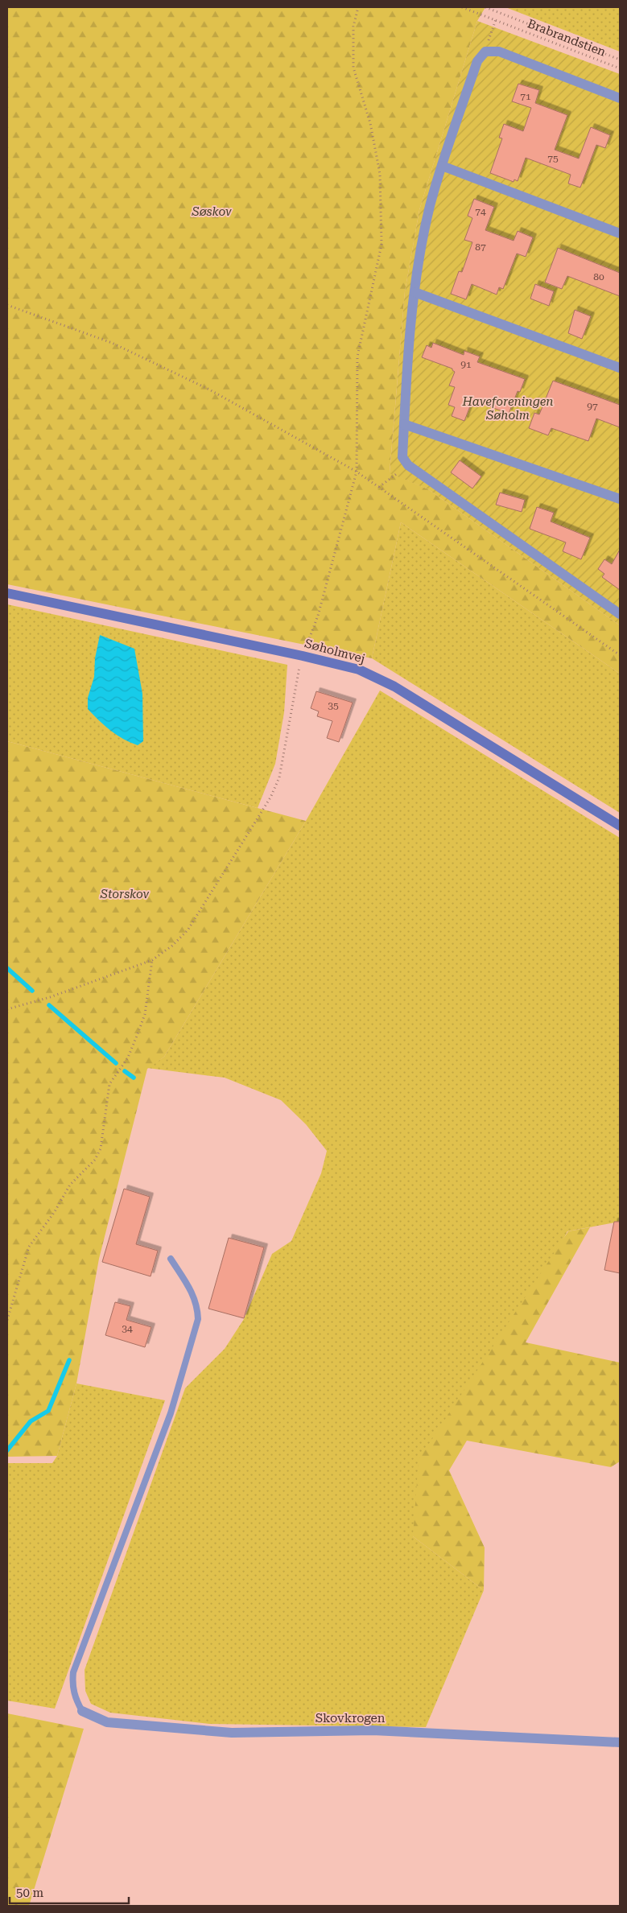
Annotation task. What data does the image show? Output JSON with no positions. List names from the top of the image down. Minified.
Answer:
{"streets":{"street":["Søholmvej","Skovkrogen"],"path":["Brabrandstien"]},"parks":["Søskov","Haveforeningen Søholm","Storskov"],"house_numbers":["71","75","74","87","80","91","97","35","34"],"scale_bar":"50 m"}
